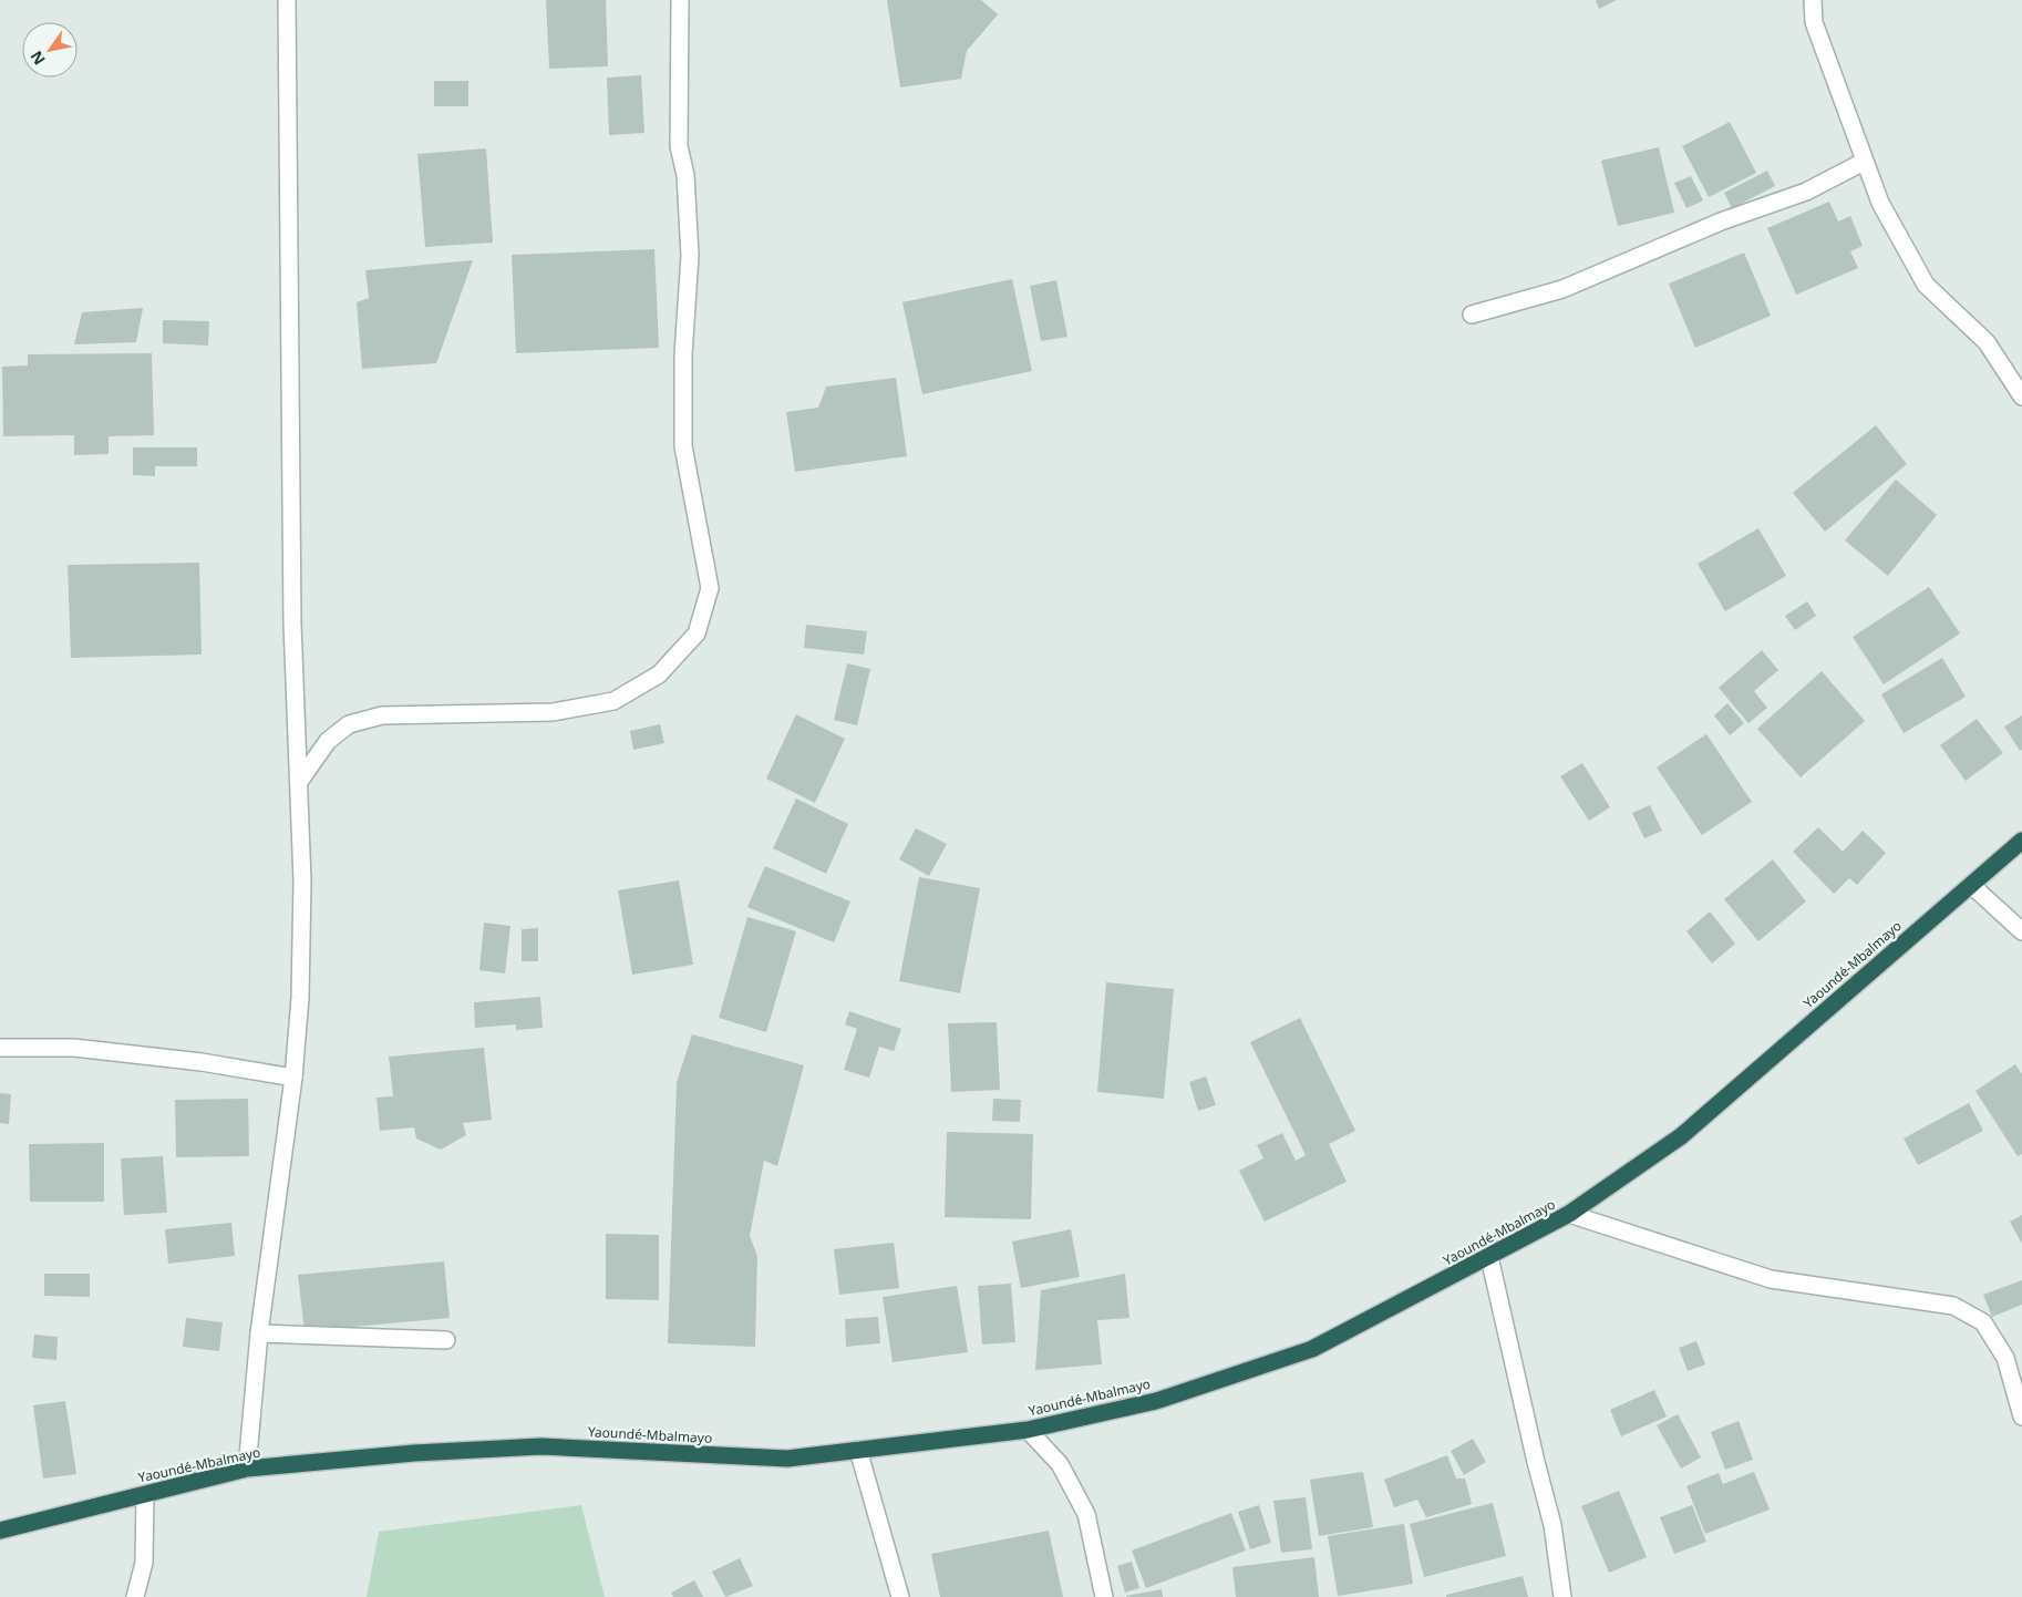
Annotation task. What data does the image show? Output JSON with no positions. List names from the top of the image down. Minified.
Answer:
{"streets":{"highway":["Yaoundé-Mbalmayo"]},"north":"bottom left"}
